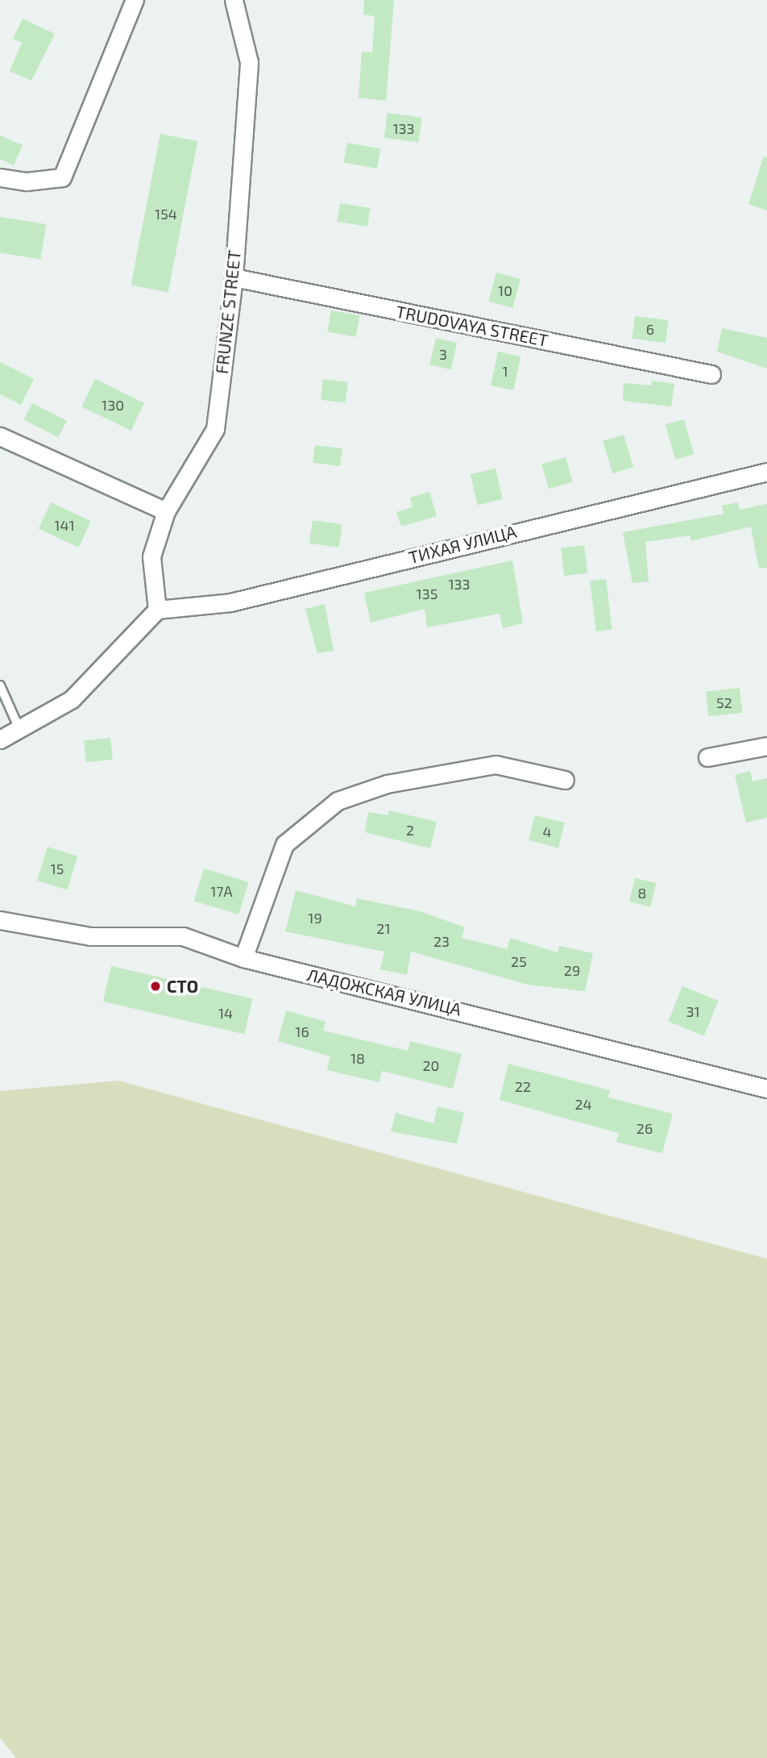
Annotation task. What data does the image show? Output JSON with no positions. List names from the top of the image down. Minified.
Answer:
{"streets":{"street":["FRUNZE STREET","TRUDOVAYA STREET","ТИХАЯ УЛИЦА","ЛАДОЖСКАЯ УЛИЦА"]},"crossings":[["FRUNZE STREET","TRUDOVAYA STREET"],["FRUNZE STREET","ТИХАЯ УЛИЦА"]],"places":["СТО"],"house_numbers":["133","154","10","6","3","1","130","141","133","135","52","2","4","15","17А","8","19","21","23","25","29","31","14","16","18","20","22","24","26"]}
